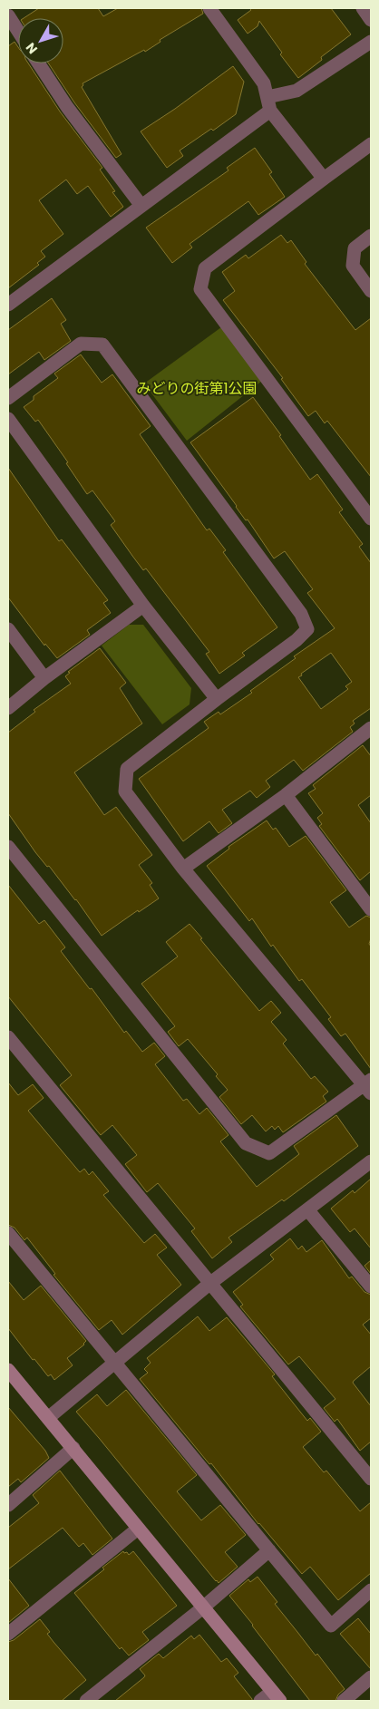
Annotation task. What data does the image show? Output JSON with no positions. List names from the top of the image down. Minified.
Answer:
{"parks":["みどりの街第1公園"],"north":"bottom left"}
